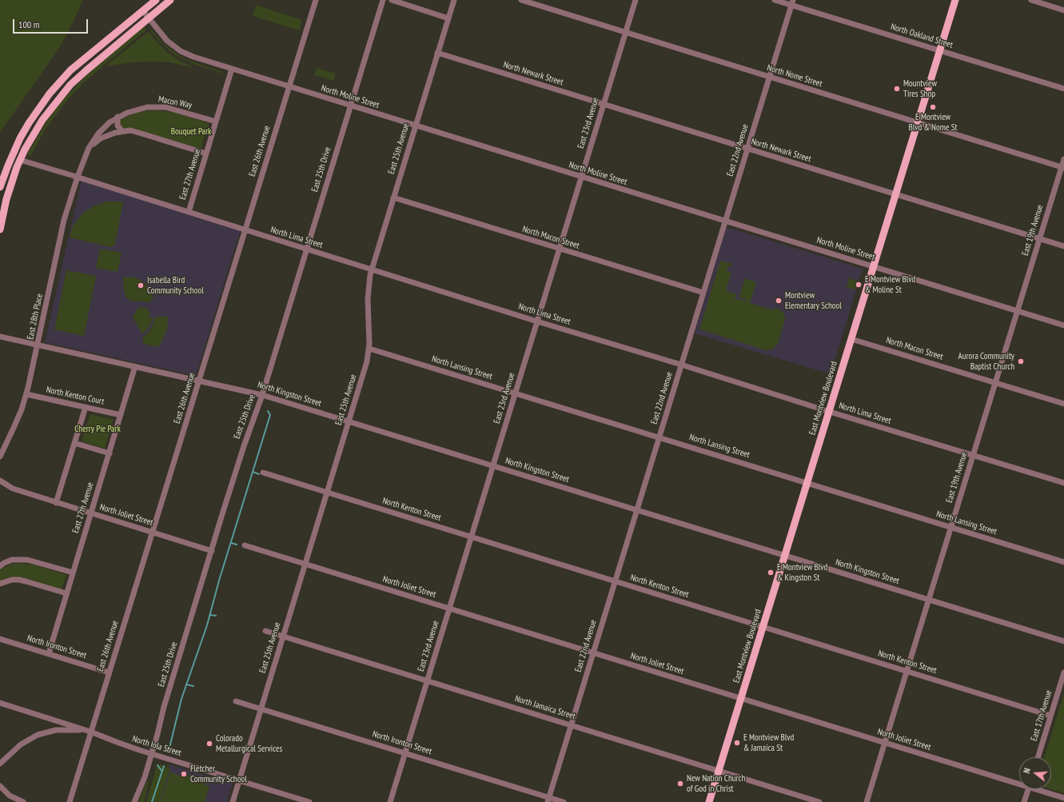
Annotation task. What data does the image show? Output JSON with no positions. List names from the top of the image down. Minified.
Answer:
{"streets":{"main road":["East Montview Boulevard"],"street":["North Oakland Street","North Newark Street","North Nome Street","North Moline Street","Macon Way","East 23rd Avenue","East 25th Avenue","East 22nd Avenue","East 26th Avenue","East 25th Drive","East 27th Avenue","East 19th Avenue","North Lima Street","North Macon Street","East 28th Place","North Lansing Street","North Kingston Street","North Kenton Court","North Kenton Street","North Joliet Street","North Ironton Street","North Jamaica Street","East 17th Avenue","North Iola Street"]},"crossings":[["North Oakland Street","East 22nd Avenue"],["North Oakland Street","East Montview Boulevard"],["North Newark Street","East 23rd Avenue"],["North Newark Street","East 25th Avenue"],["North Newark Street","East 22nd Avenue"],["North Newark Street","East 19th Avenue"],["North Newark Street","East Montview Boulevard"],["North Nome Street","East 23rd Avenue"],["North Nome Street","East 22nd Avenue"],["North Nome Street","East 19th Avenue"],["North Nome Street","East Montview Boulevard"],["North Moline Street","East 23rd Avenue"],["North Moline Street","East 25th Avenue"],["North Moline Street","East 22nd Avenue"],["North Moline Street","East 26th Avenue"],["North Moline Street","East 25th Drive"],["North Moline Street","East 27th Avenue"],["North Moline Street","East 19th Avenue"],["North Moline Street","East Montview Boulevard"],["Macon Way","East 27th Avenue"],["Macon Way","North Lima Street"],["Macon Way","East 28th Place"],["East 23rd Avenue","North Lima Street"],["East 23rd Avenue","North Macon Street"],["East 23rd Avenue","North Lansing Street"],["East 23rd Avenue","North Kingston Street"],["East 23rd Avenue","North Kenton Street"],["East 23rd Avenue","North Joliet Street"],["East 23rd Avenue","North Ironton Street"],["East 23rd Avenue","North Jamaica Street"],["East 25th Avenue","North Lima Street"],["East 25th Avenue","North Macon Street"],["East 25th Avenue","North Lansing Street"],["East 25th Avenue","North Kingston Street"],["East 25th Avenue","North Kenton Street"],["East 25th Avenue","North Joliet Street"],["East 25th Avenue","North Ironton Street"],["East 25th Avenue","North Jamaica Street"],["East 25th Avenue","North Iola Street"],["East 22nd Avenue","North Lima Street"],["East 22nd Avenue","North Macon Street"],["East 22nd Avenue","North Lansing Street"],["East 22nd Avenue","North Kingston Street"],["East 22nd Avenue","North Kenton Street"],["East 22nd Avenue","North Joliet Street"],["East 22nd Avenue","North Ironton Street"],["East 22nd Avenue","North Jamaica Street"],["East 26th Avenue","North Lima Street"],["East 26th Avenue","North Kingston Street"],["East 26th Avenue","North Joliet Street"],["East 26th Avenue","North Ironton Street"],["East 26th Avenue","North Iola Street"],["East 25th Drive","North Lima Street"],["East 25th Drive","North Kingston Street"],["East 25th Drive","North Joliet Street"],["East 25th Drive","North Iola Street"],["East 27th Avenue","North Lima Street"],["East 27th Avenue","North Kingston Street"],["East 27th Avenue","North Kenton Court"],["East 27th Avenue","North Joliet Street"],["East 27th Avenue","North Ironton Street"],["East 19th Avenue","North Lima Street"],["East 19th Avenue","North Macon Street"],["East 19th Avenue","North Lansing Street"],["East 19th Avenue","North Kingston Street"],["East 19th Avenue","North Kenton Street"],["East 19th Avenue","North Joliet Street"],["North Lima Street","East 28th Place"],["North Lima Street","East Montview Boulevard"],["North Macon Street","East Montview Boulevard"],["East 28th Place","North Kingston Street"],["East 28th Place","North Kenton Court"],["North Lansing Street","East Montview Boulevard"],["North Kingston Street","East Montview Boulevard"],["East Montview Boulevard","North Kenton Street"],["East Montview Boulevard","North Joliet Street"],["East Montview Boulevard","North Jamaica Street"],["North Kenton Street","East 17th Avenue"]],"parks":["Bouquet Park","Cherry Pie Park"],"places":["Mountview Tires Shop","E Montview Blvd & Nome St","E Montview Blvd & Moline St","Isabella Bird Community School","Montview Elementary School","Aurora Community Baptist Church","E Montview Blvd & Kingston St","E Montview Blvd & Jamaica St","Colorado Metallurgical Services","Fletcher Community School","New Nation Church of God in Christ"],"scale_bar":"100 m","north":"left"}
